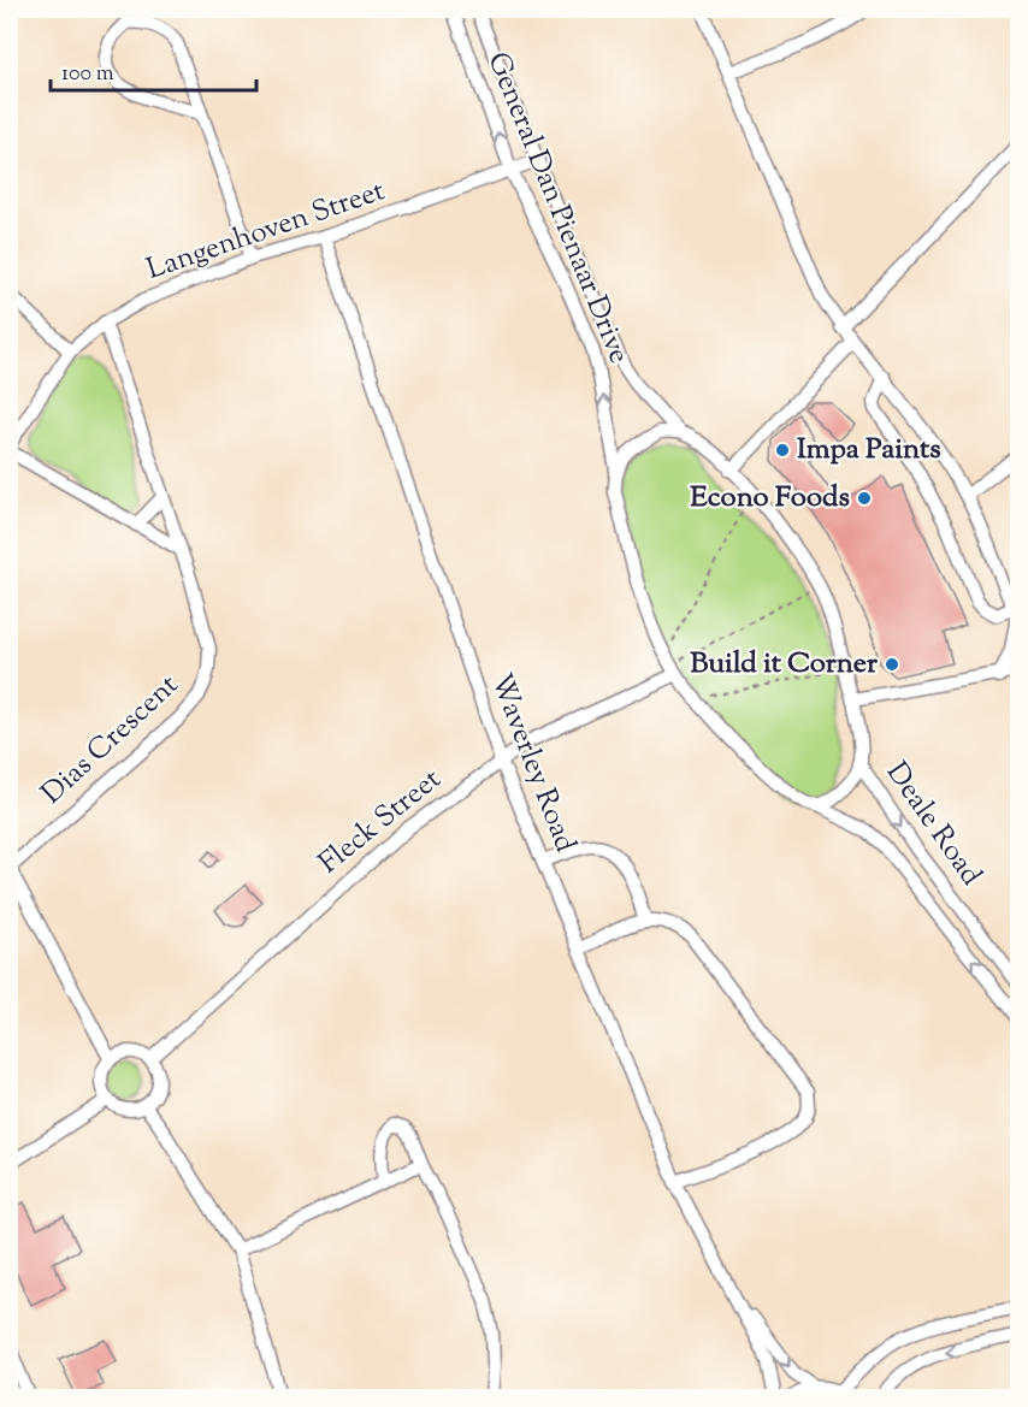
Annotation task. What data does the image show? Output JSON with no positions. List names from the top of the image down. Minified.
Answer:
{"streets":{"street":["General Dan Pienaar Drive","Langenhoven Street","Dias Crescent","Waverley Road","Fleck Street","Deale Road"]},"crossings":[["General Dan Pienaar Drive","Langenhoven Street"],["General Dan Pienaar Drive","Fleck Street"],["General Dan Pienaar Drive","Deale Road"],["Langenhoven Street","Dias Crescent"],["Langenhoven Street","Waverley Road"],["Waverley Road","Fleck Street"],["Fleck Street","Deale Road"]],"places":["Impa Paints","Econo Foods","Build it Corner"],"scale_bar":"100 m"}
